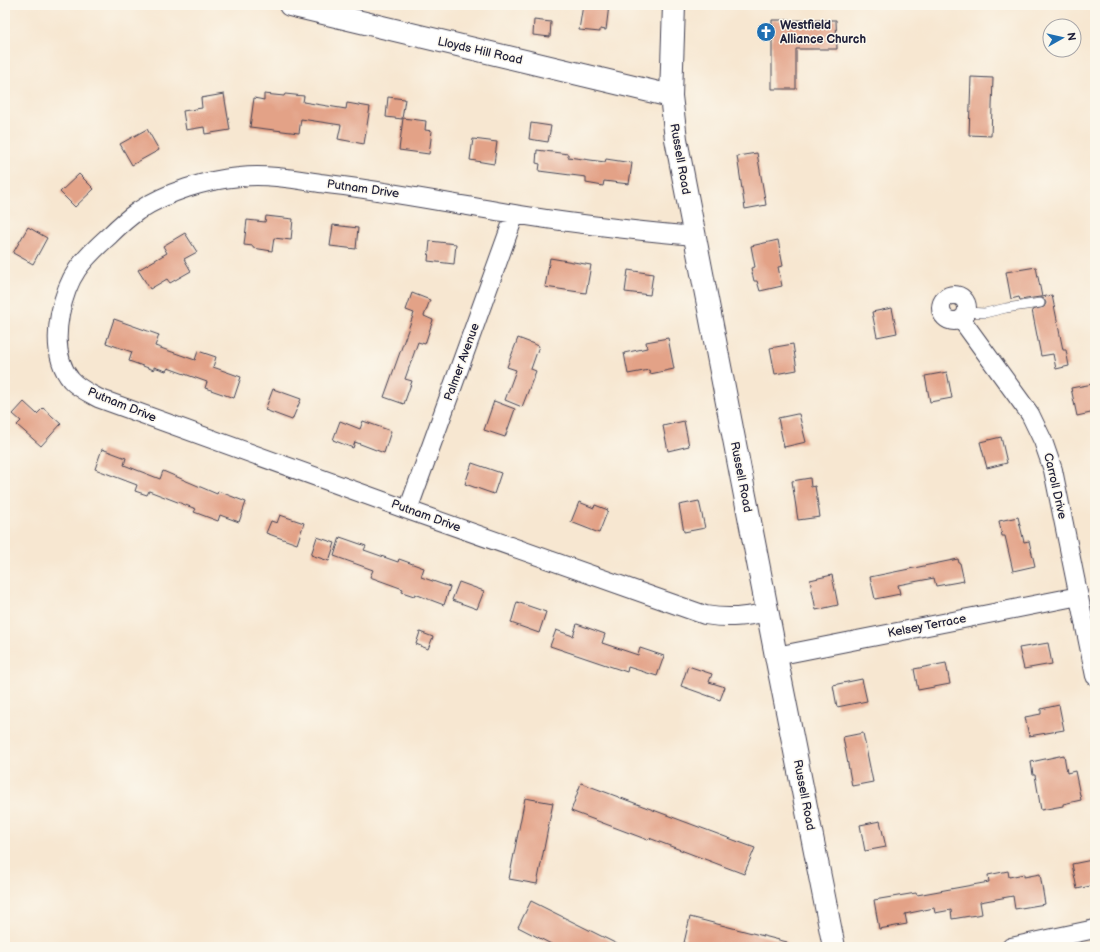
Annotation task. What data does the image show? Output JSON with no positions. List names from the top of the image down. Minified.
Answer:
{"streets":{"main road":["Lloyds Hill Road","Russell Road"],"street":["Putnam Drive","Palmer Avenue","Carroll Drive","Kelsey Terrace"]},"crossings":[["Lloyds Hill Road","Russell Road"],["Russell Road","Putnam Drive"],["Russell Road","Kelsey Terrace"],["Putnam Drive","Palmer Avenue"],["Carroll Drive","Kelsey Terrace"]],"places":{"church":["Westfield Alliance Church"]},"north":"right"}
